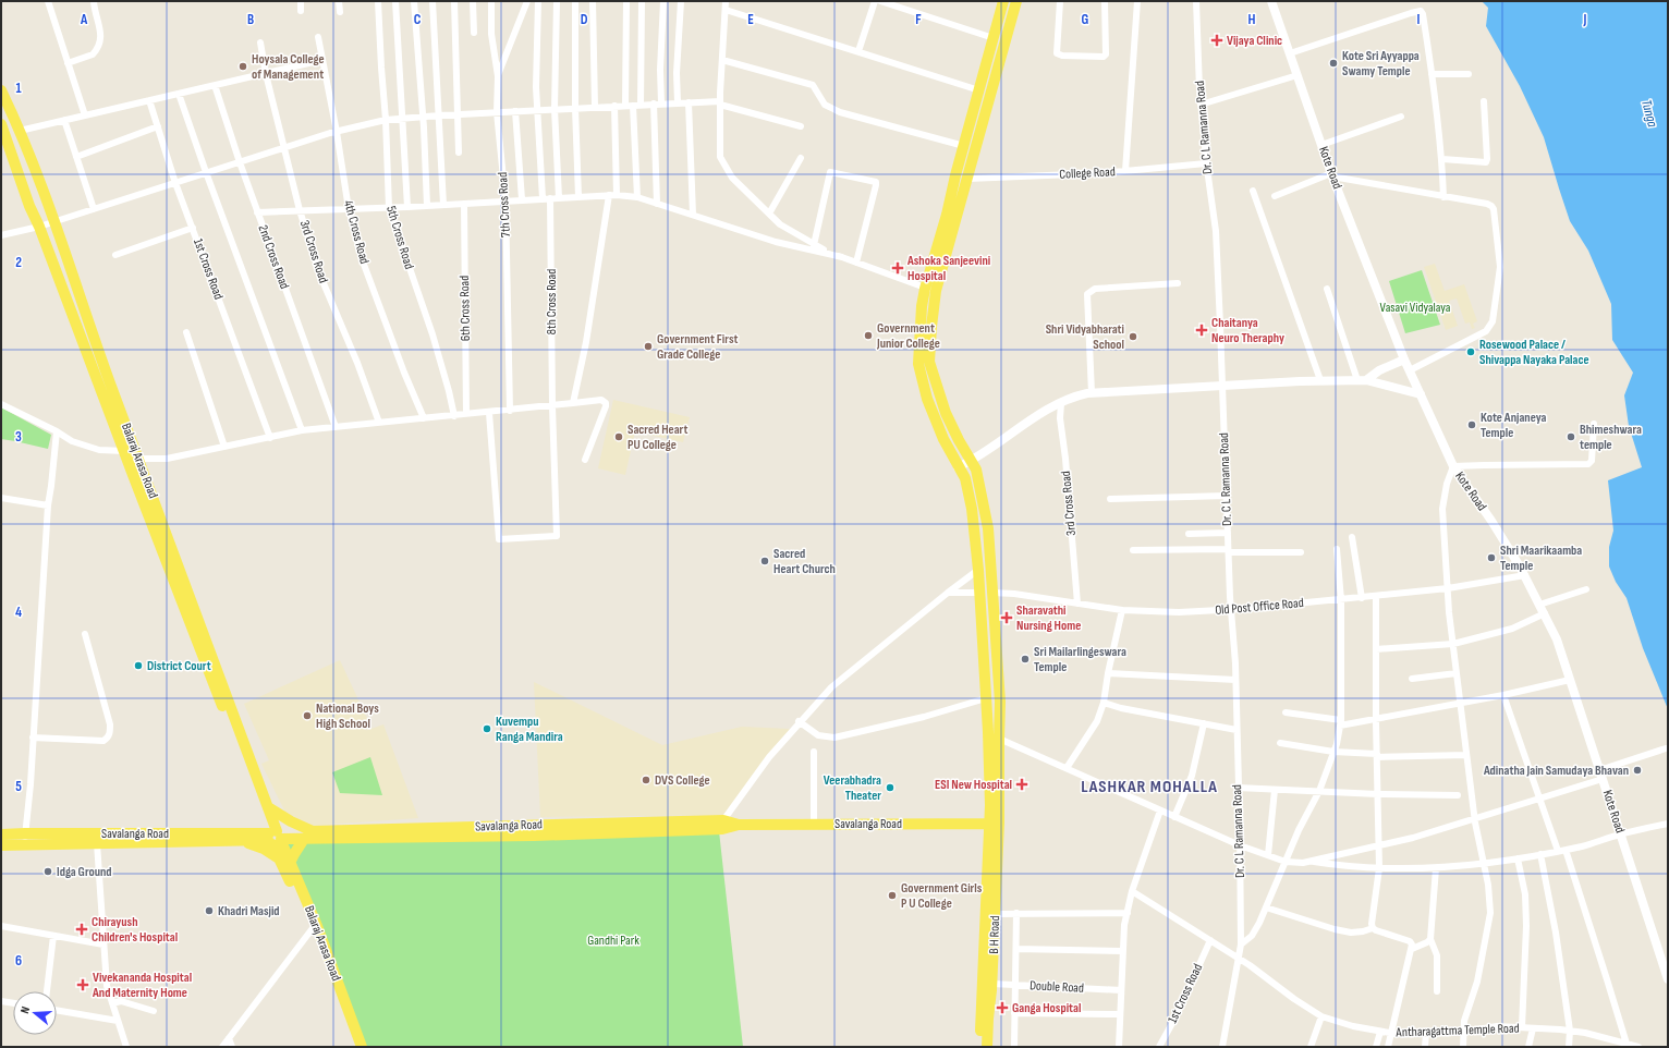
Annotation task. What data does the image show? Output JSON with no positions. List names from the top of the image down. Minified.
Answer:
{"streets":{"main road":["Balaraj Arasa Road","Savalanga Road","B H Road"],"street":["Dr. C L Ramanna Road","Kote Road","College Road","7th Cross Road","4th Cross Road","5th Cross Road","3rd Cross Road","2nd Cross Road","1st Cross Road","8th Cross Road","6th Cross Road","Old Post Office Road","Double Road","Antharagattma Temple Road"]},"crossings":[["Dr. C L Ramanna Road","College Road"],["Dr. C L Ramanna Road","Old Post Office Road"],["Dr. C L Ramanna Road","Antharagattma Temple Road"],["Kote Road","Old Post Office Road"],["3rd Cross Road","Old Post Office Road"],["1st Cross Road","Antharagattma Temple Road"],["Balaraj Arasa Road","Savalanga Road"],["Savalanga Road","B H Road"],["B H Road","Double Road"]],"districts":["LASHKAR MOHALLA"],"water":["Tunga"],"parks":["Vasavi Vidyalaya","Gandhi Park"],"places":{"health":["Vijaya Clinic","Ashoka Sanjeevini Hospital","Chaitanya Neuro Theraphy","Sharavathi Nursing Home","ESI New Hospital","Chirayush Children's Hospital","Vivekananda Hospital And Maternity Home","Ganga Hospital"],"other":["Kote Sri Ayyappa Swamy Temple","Hoysala College of Management","Government Junior College","Shri Vidyabharati School","Government First Grade College","Rosewood Palace / Shivappa Nayaka Palace","Kote Anjaneya Temple","Sacred Heart PU College","Bhimeshwara temple","Shri Maarikaamba Temple","Sacred Heart Church","Sri Mailarlingeswara Temple","District Court","National Boys High School","Kuvempu Ranga Mandira","Adinatha Jain Samudaya Bhavan","DVS College","Veerabhadra Theater","Idga Ground","Government Girls P U College","Khadri Masjid"]},"north":"left","grid":{"columns":["A","B","C","D","E","F","G","H","I","J"],"rows":["1","2","3","4","5","6"]}}
